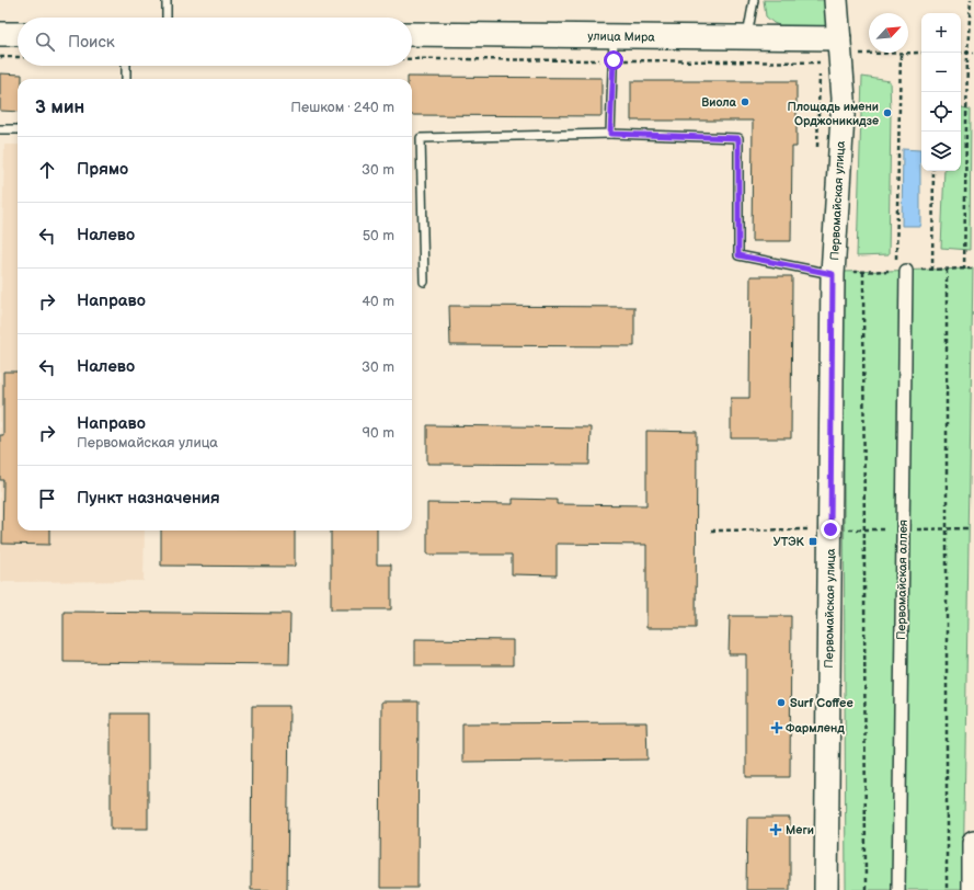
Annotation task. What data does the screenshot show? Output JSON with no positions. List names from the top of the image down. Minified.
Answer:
{"streets":{"main road":["улица Мира","Первомайская улица"],"street":["Первомайская аллея"]},"crossings":[["улица Мира","Первомайская улица"]],"places":{"other":["Виола","Площадь имени Орджоникидзе","Surf Coffee"],"transit":["УТЭК"],"health":["Фармленд","Меги"]},"north":"top right","page":{"map_buttons":["+","−"],"search":"Поиск","heading":["3 мин","Пешком · 240 m"],"list":[["Прямо","30 m"],["Налево","50 m"],["Направо","40 m"],["Налево","30 m"],["Направо","Первомайская улица","90 m"],"Пункт назначения"]}}
